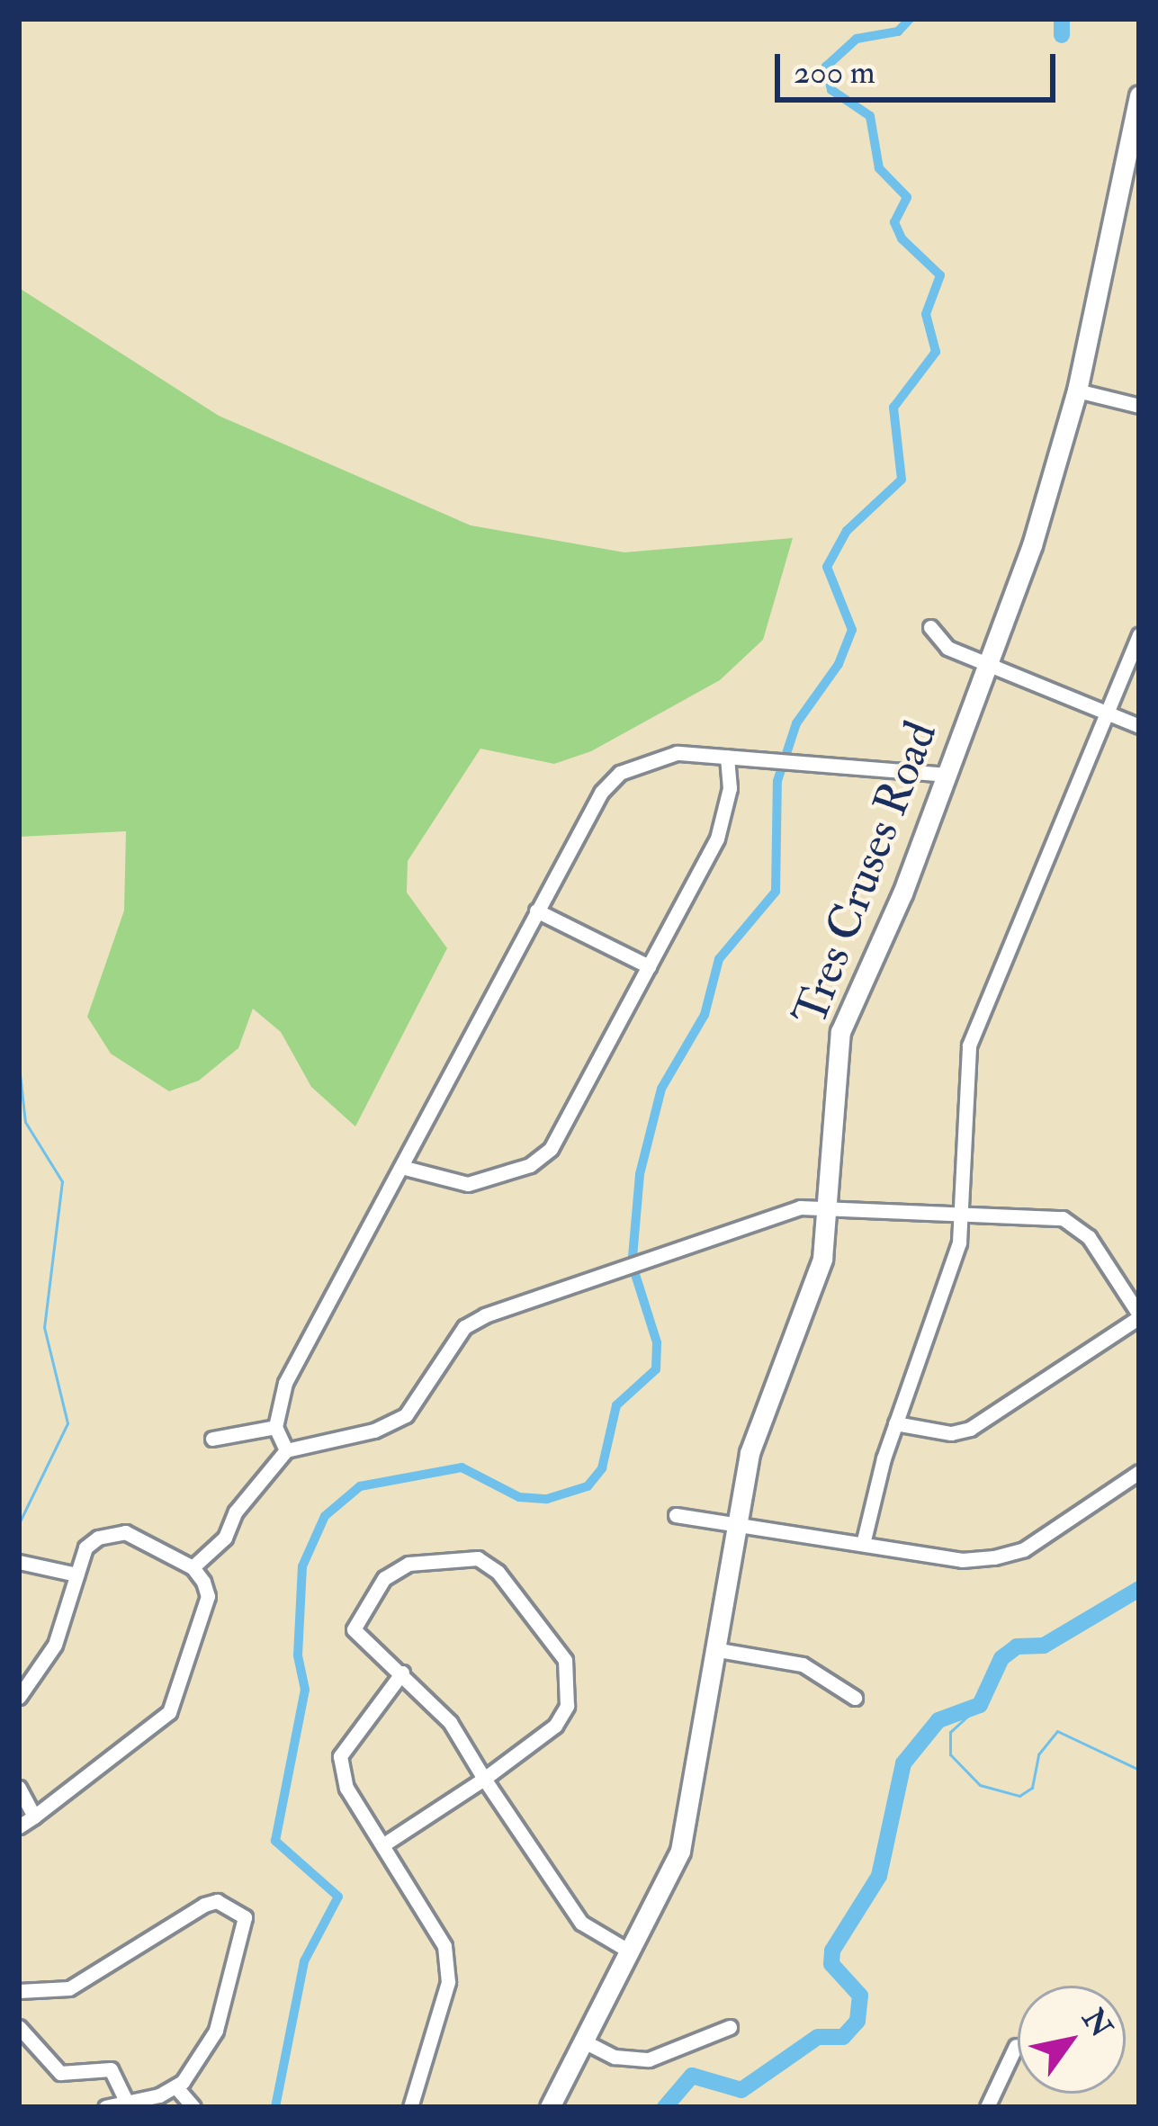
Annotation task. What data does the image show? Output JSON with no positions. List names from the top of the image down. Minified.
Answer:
{"streets":{"main road":["Tres Cruses Road"]},"scale_bar":"200 m","north":"top right"}
